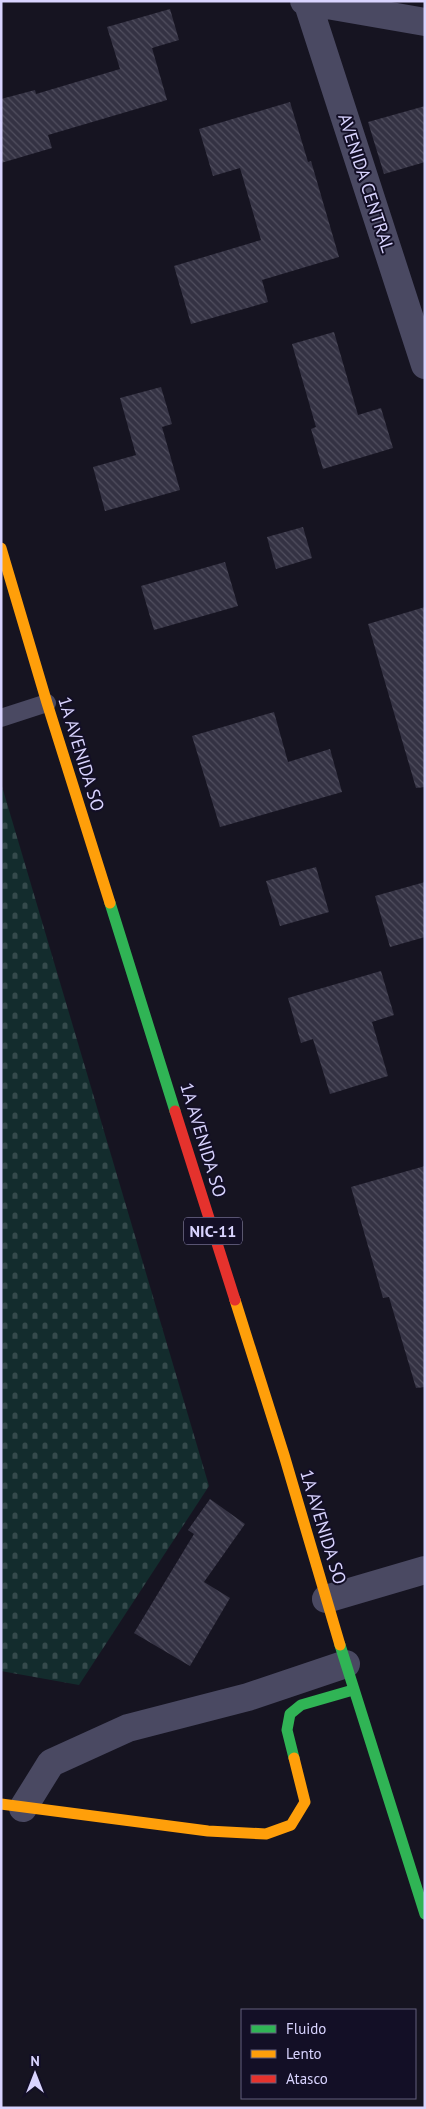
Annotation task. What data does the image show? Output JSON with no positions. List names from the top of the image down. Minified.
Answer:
{"streets":{"main road":["1A AVENIDA SO","NIC-11"],"street":["AVENIDA CENTRAL"]},"legend":["Fluido","Lento","Atasco"],"north":"top"}
